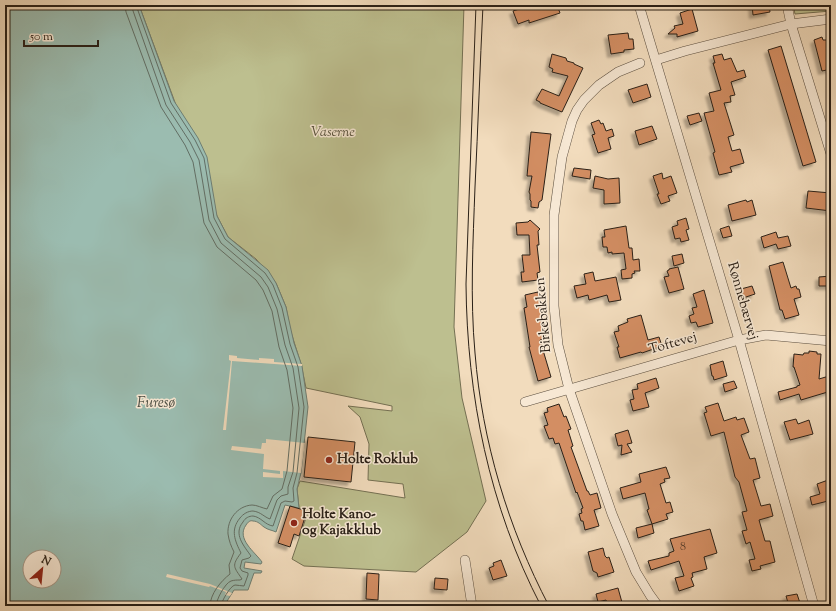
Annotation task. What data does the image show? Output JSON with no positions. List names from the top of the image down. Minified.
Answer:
{"streets":{"street":["Rønnebærvej","Birkebakken","Toftevej"]},"crossings":[["Rønnebærvej","Toftevej"],["Birkebakken","Toftevej"]],"water":["Furesø"],"parks":["Vaserne"],"places":["Holte Roklub","Holte Kano- og Kajakklub"],"house_numbers":["8"],"scale_bar":"50 m","north":"top right"}
